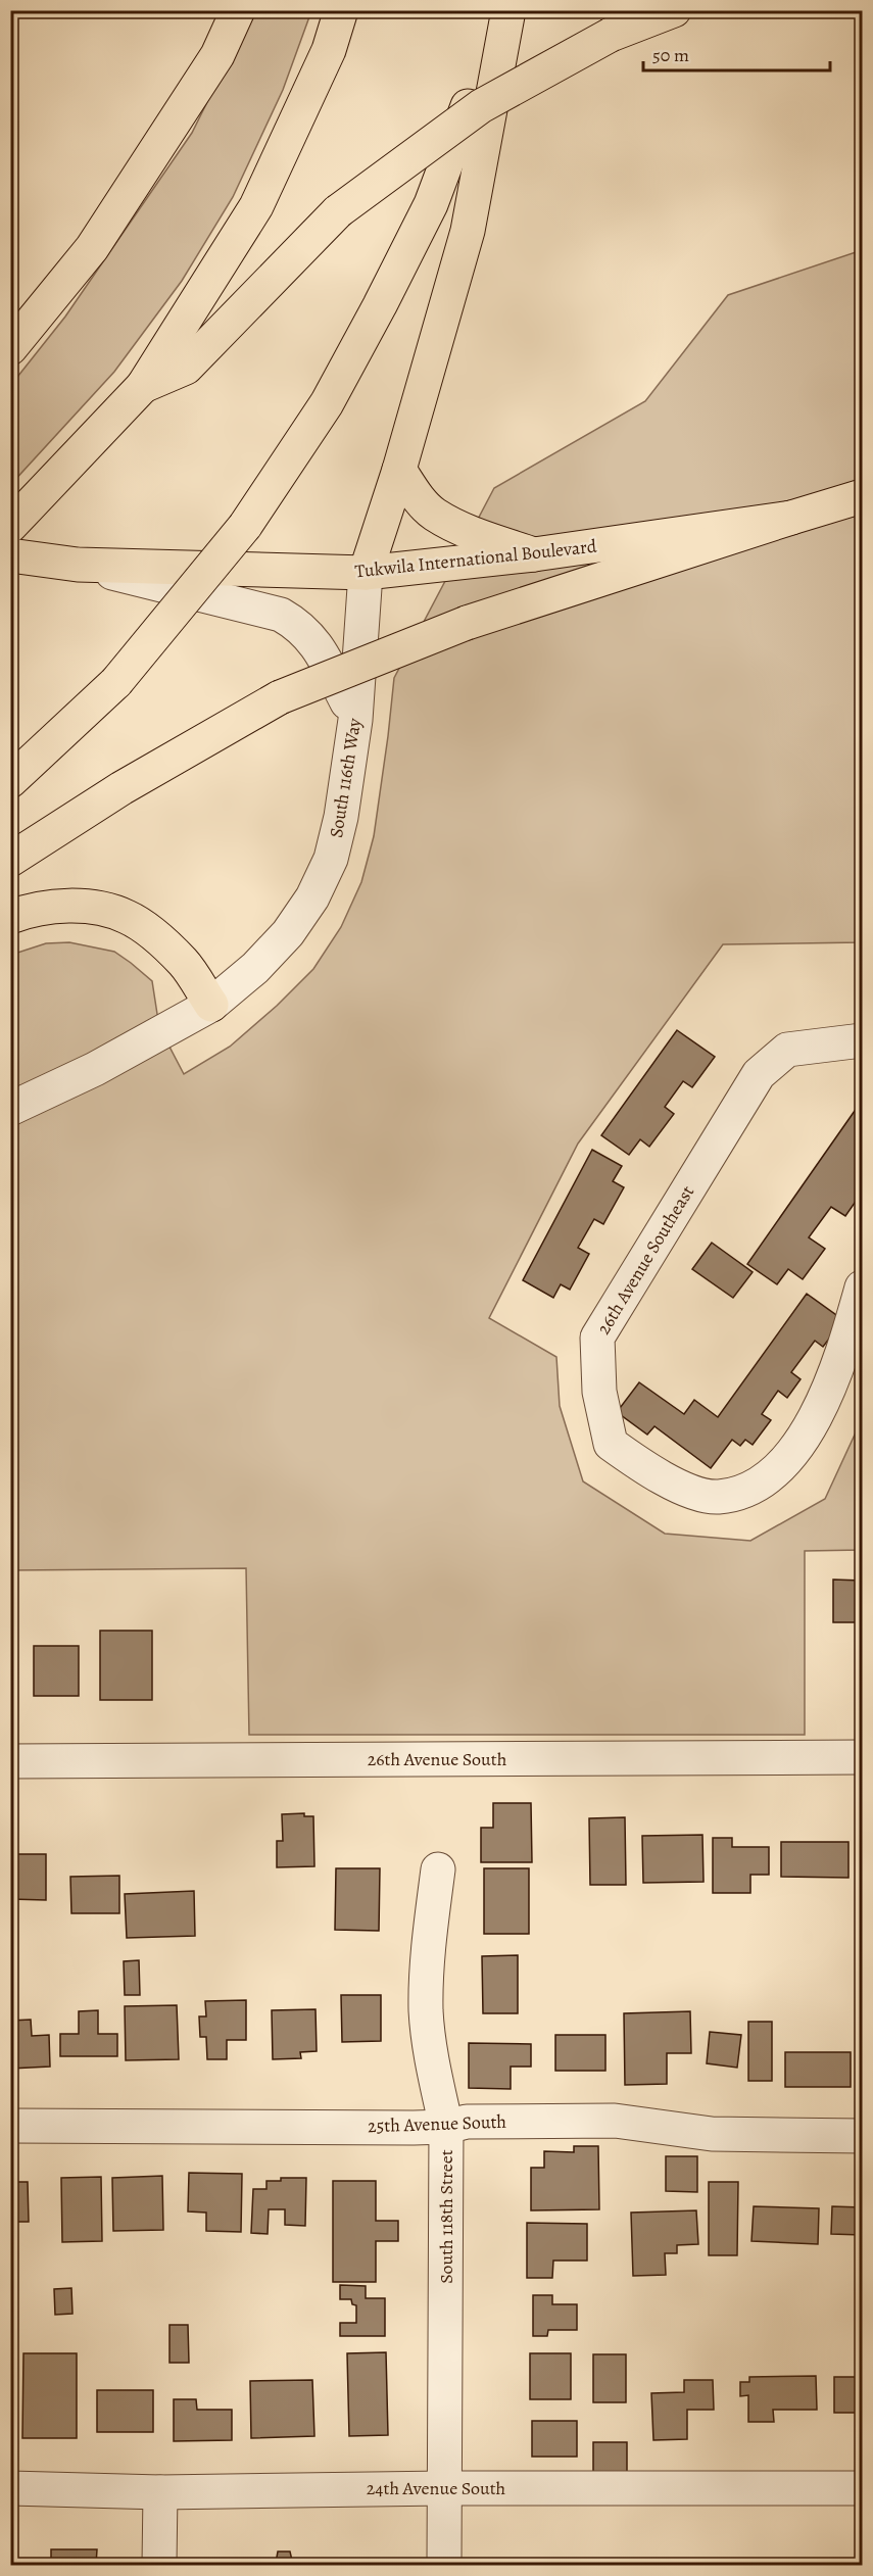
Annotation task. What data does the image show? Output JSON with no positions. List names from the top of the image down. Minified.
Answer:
{"streets":{"main road":["Tukwila International Boulevard"],"street":["South 116th Way","26th Avenue Southeast","26th Avenue South","25th Avenue South","South 118th Street","24th Avenue South"]},"crossings":[["Tukwila International Boulevard","South 116th Way"],["25th Avenue South","South 118th Street"],["South 118th Street","24th Avenue South"]],"scale_bar":"50 m"}
